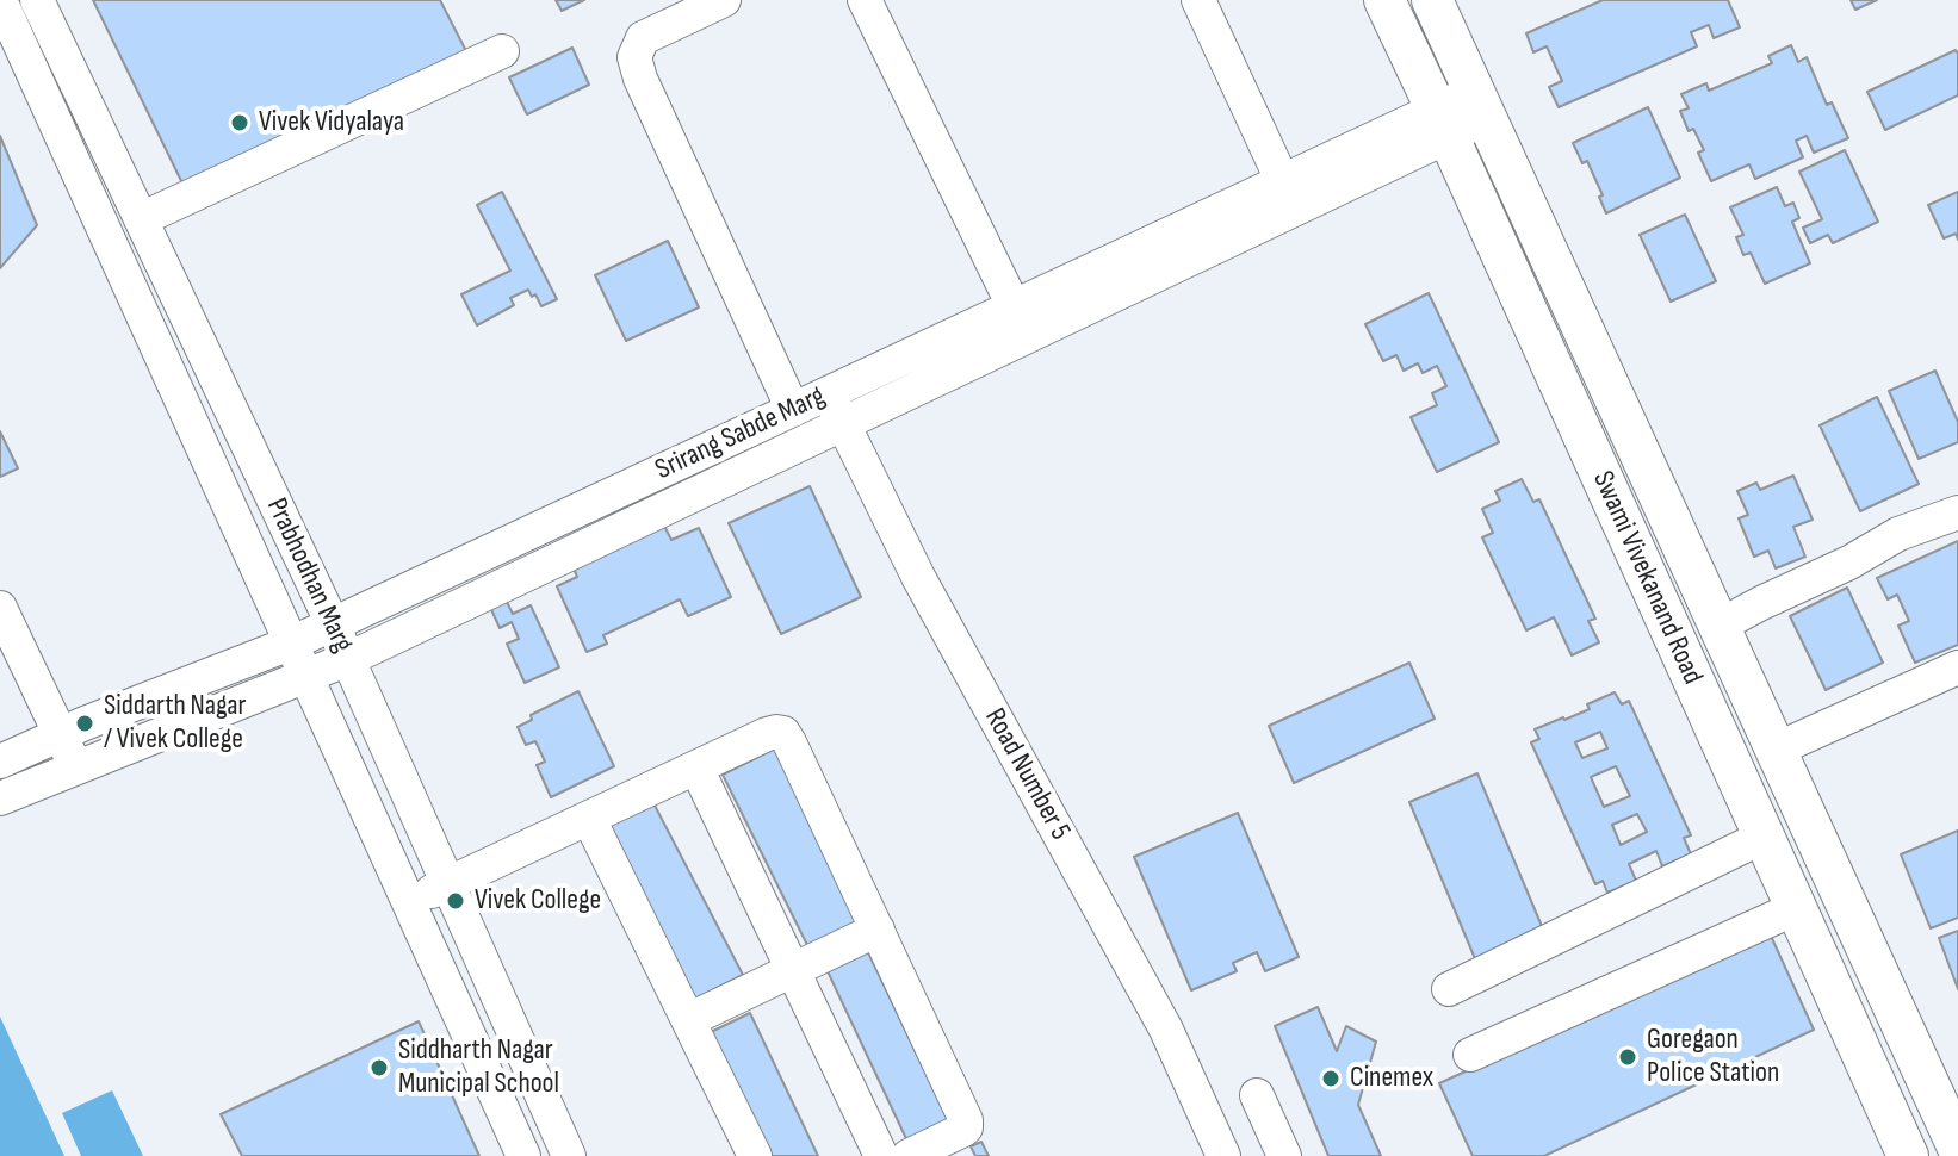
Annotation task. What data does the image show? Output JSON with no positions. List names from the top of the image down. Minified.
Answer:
{"streets":{"main road":["Swami Vivekanand Road"],"street":["Srirang Sabde Marg","Prabhodhan Marg","Road Number 5"]},"crossings":[["Srirang Sabde Marg","Prabhodhan Marg"],["Srirang Sabde Marg","Swami Vivekanand Road"],["Srirang Sabde Marg","Road Number 5"]],"places":["Vivek Vidyalaya","Siddarth Nagar / Vivek College","Vivek College","Goregaon Police Station","Siddharth Nagar Municipal School","Cinemex"]}
